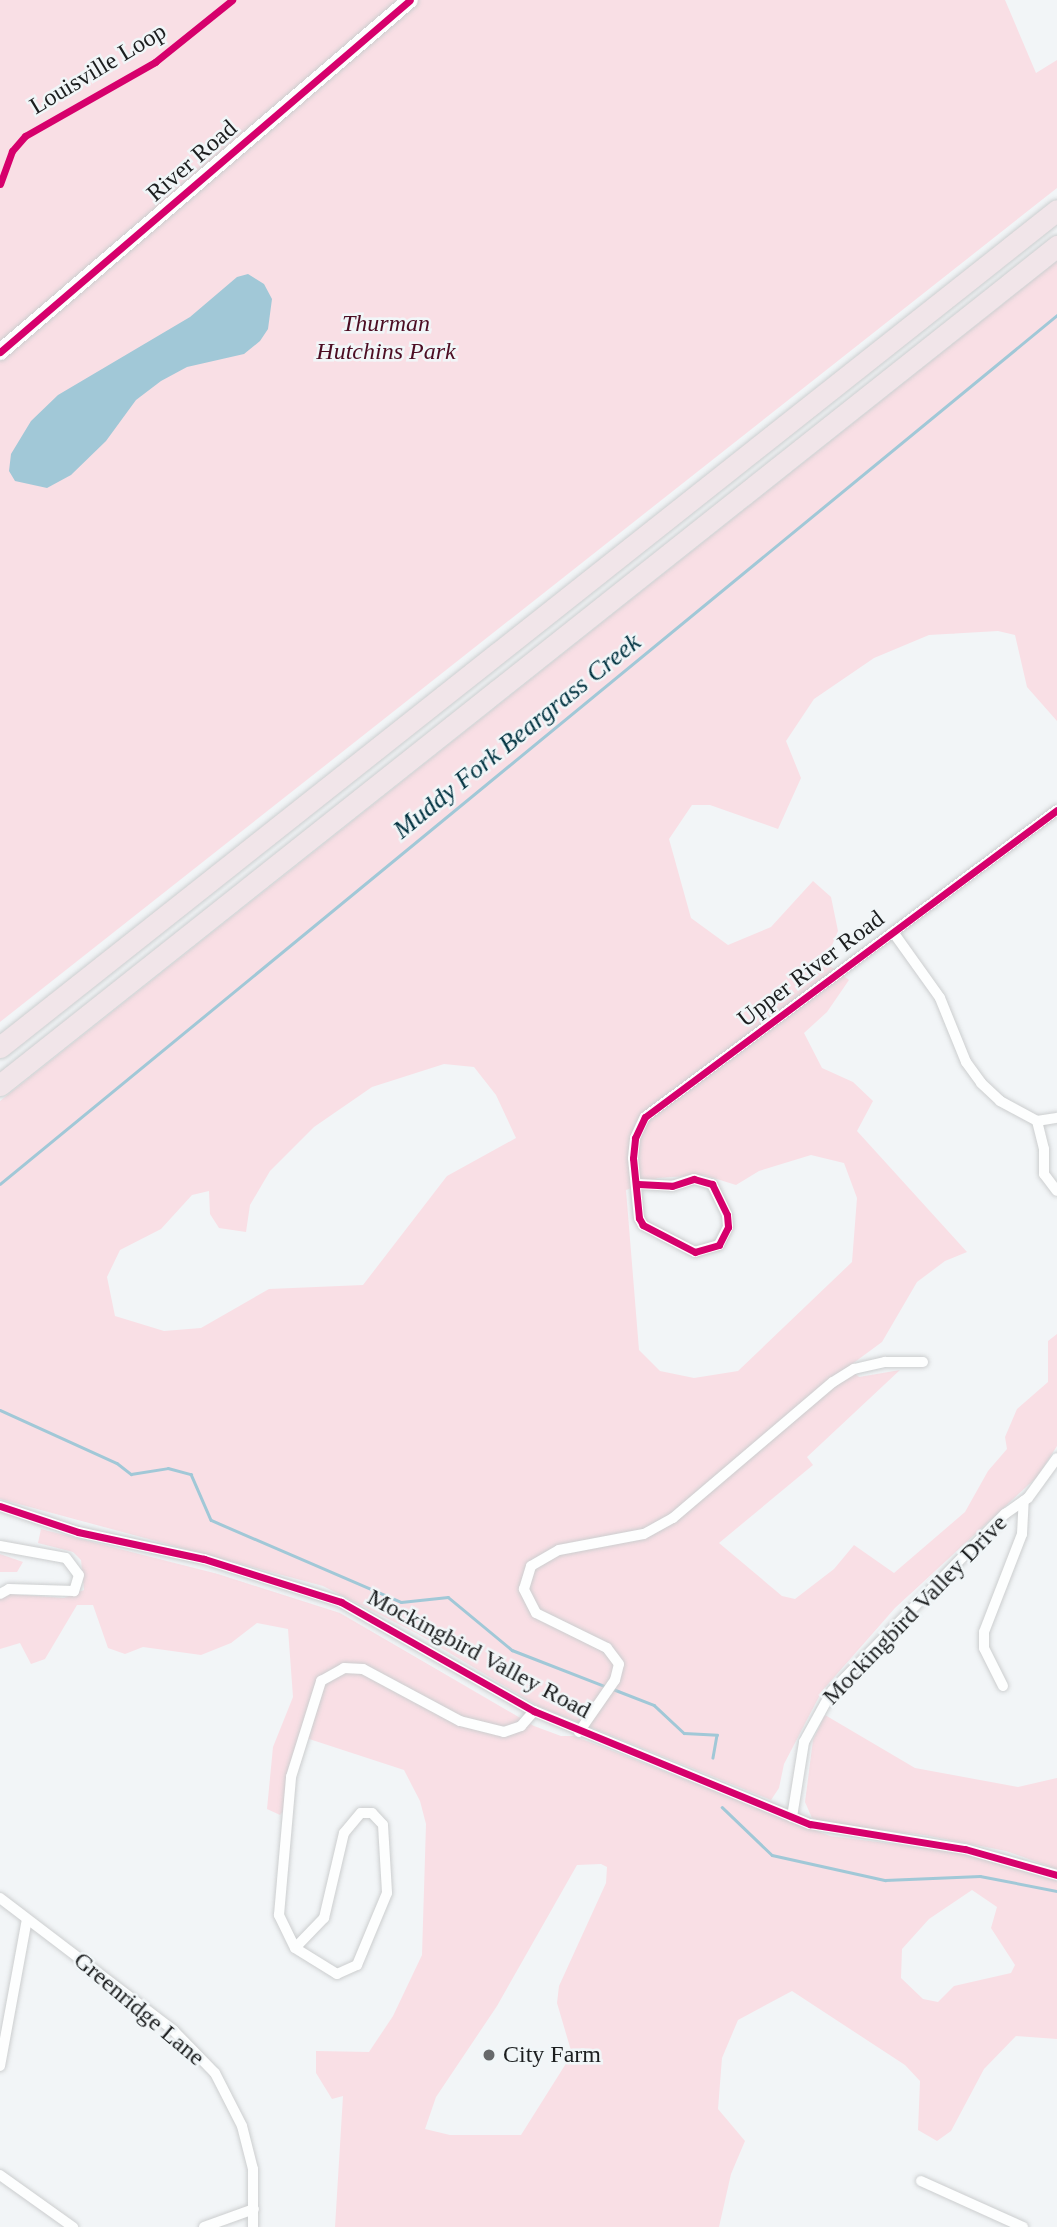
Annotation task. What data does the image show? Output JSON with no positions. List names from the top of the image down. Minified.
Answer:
{"streets":{"street":["River Road","Upper River Road","Mockingbird Valley Drive","Mockingbird Valley Road","Greenridge Lane"],"cycle path":["Louisville Loop"]},"crossings":[["Mockingbird Valley Drive","Mockingbird Valley Road"]],"water":["Muddy Fork Beargrass Creek"],"parks":["Thurman Hutchins Park"],"places":["City Farm"]}
